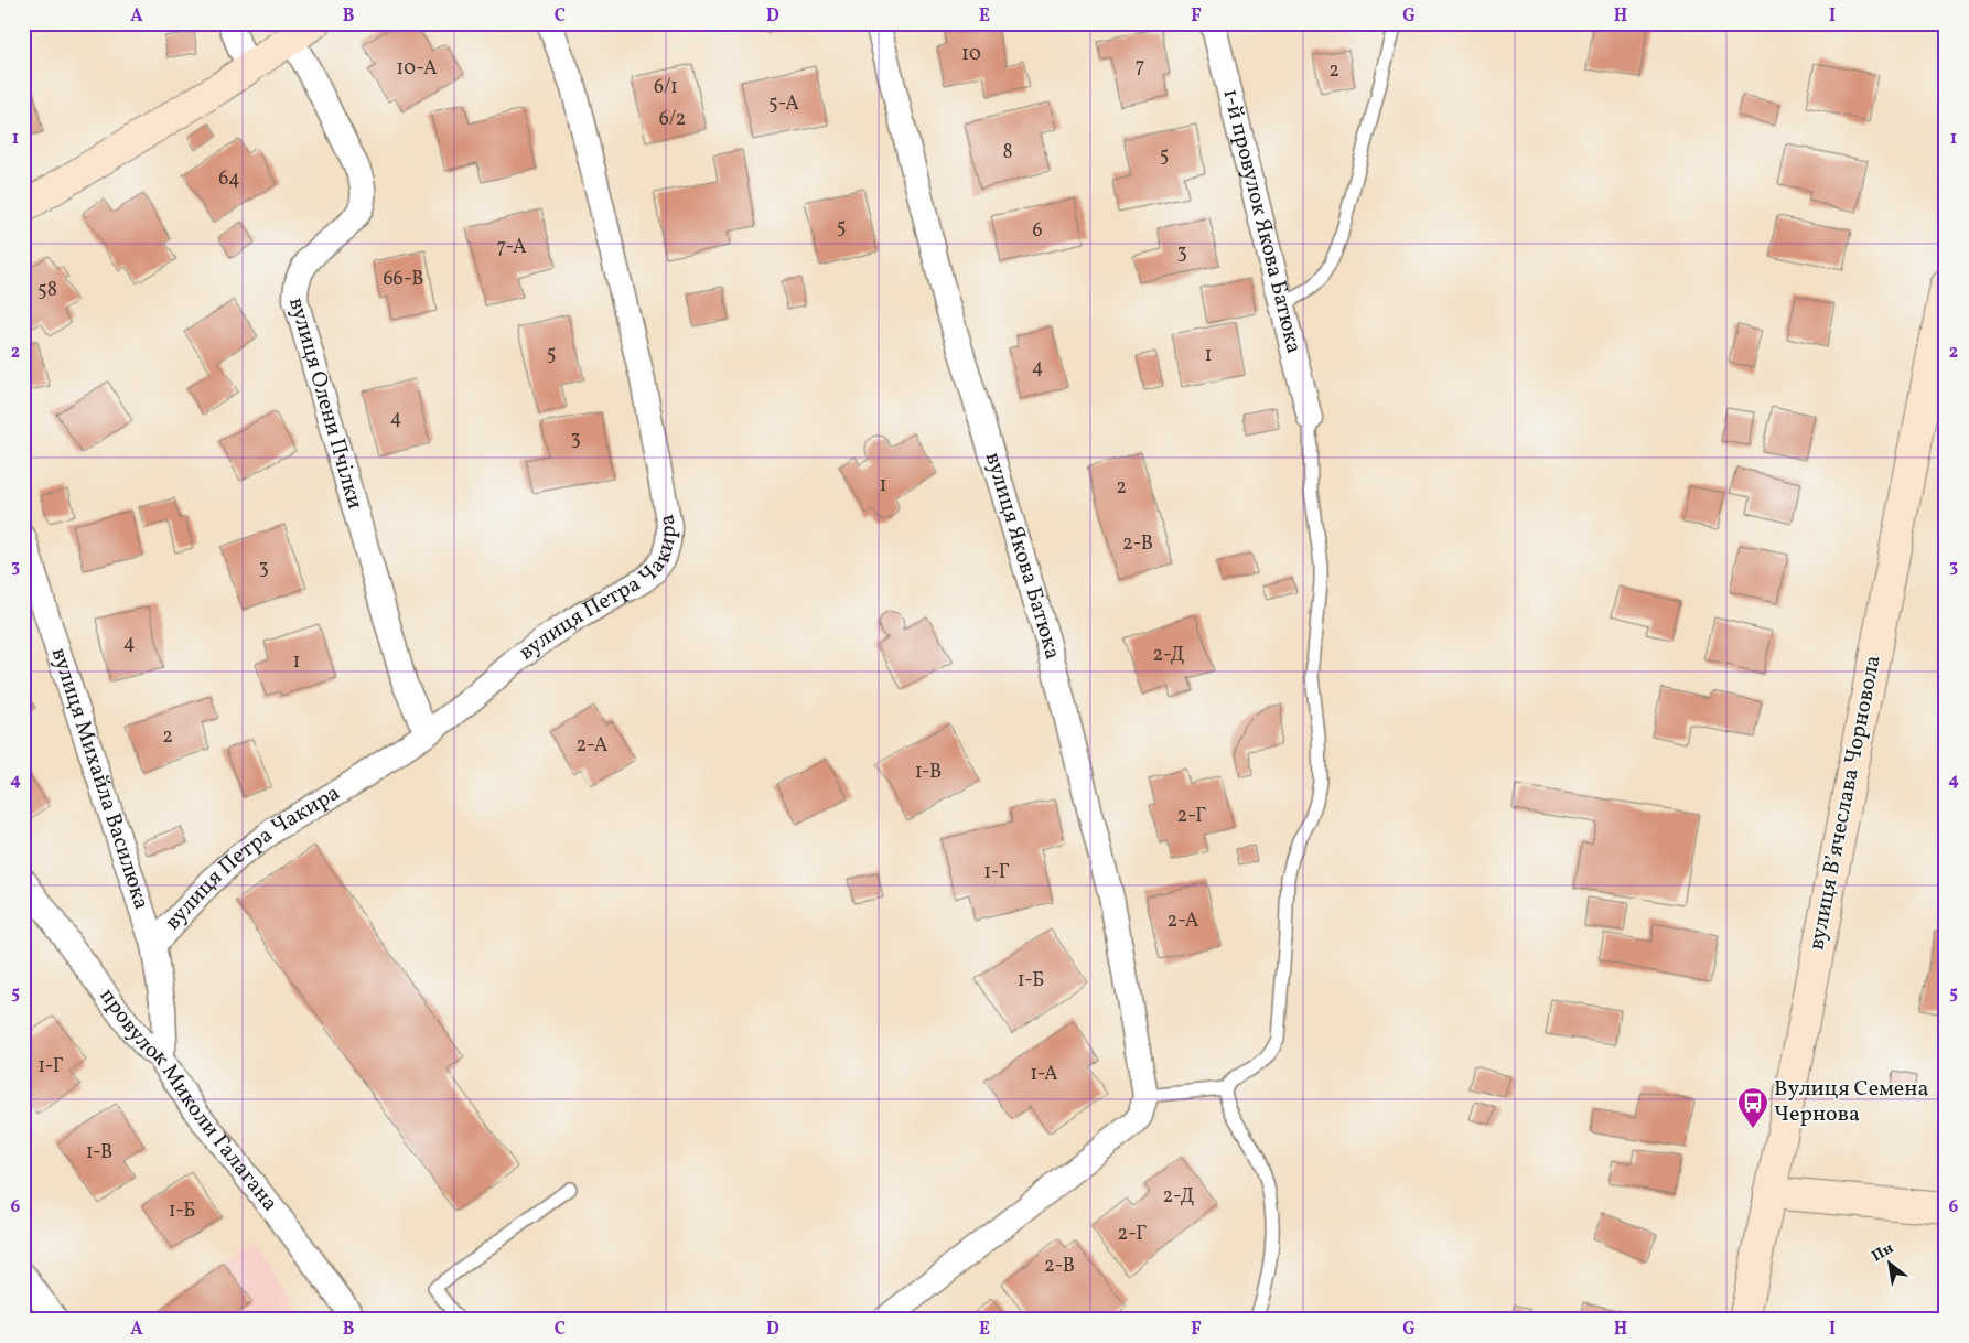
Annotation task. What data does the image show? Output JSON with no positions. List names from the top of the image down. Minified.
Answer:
{"streets":{"street":["1-й провулок Якова Батюка","вулиця Олени Пчілки","вулиця Якова Батюка","вулиця Петра Чакира","вулиця Михайла Василюка","вулиця Вʼячеслава Чорновола","провулок Миколи Галагана"]},"crossings":[["вулиця Олени Пчілки","вулиця Петра Чакира"],["вулиця Петра Чакира","вулиця Михайла Василюка"],["вулиця Михайла Василюка","провулок Миколи Галагана"]],"places":{"bus stop":["Вулиця Семена Чернова"]},"house_numbers":["10","7","10-А","2","6/1","5-А","6/2","8","5","64","5","6","7-А","3","66-В","58","5","1","4","4","3","1","2","2-В","3","4","2-Д","1","2","2-А","1-В","2-Г","1-Г","2-А","1-Б","1-Г","1-А","1-В","2-Д","1-Б","2-Г","2-В"],"north":"top left","grid":{"columns":["A","B","C","D","E","F","G","H","I"],"rows":["1","2","3","4","5","6"]}}
